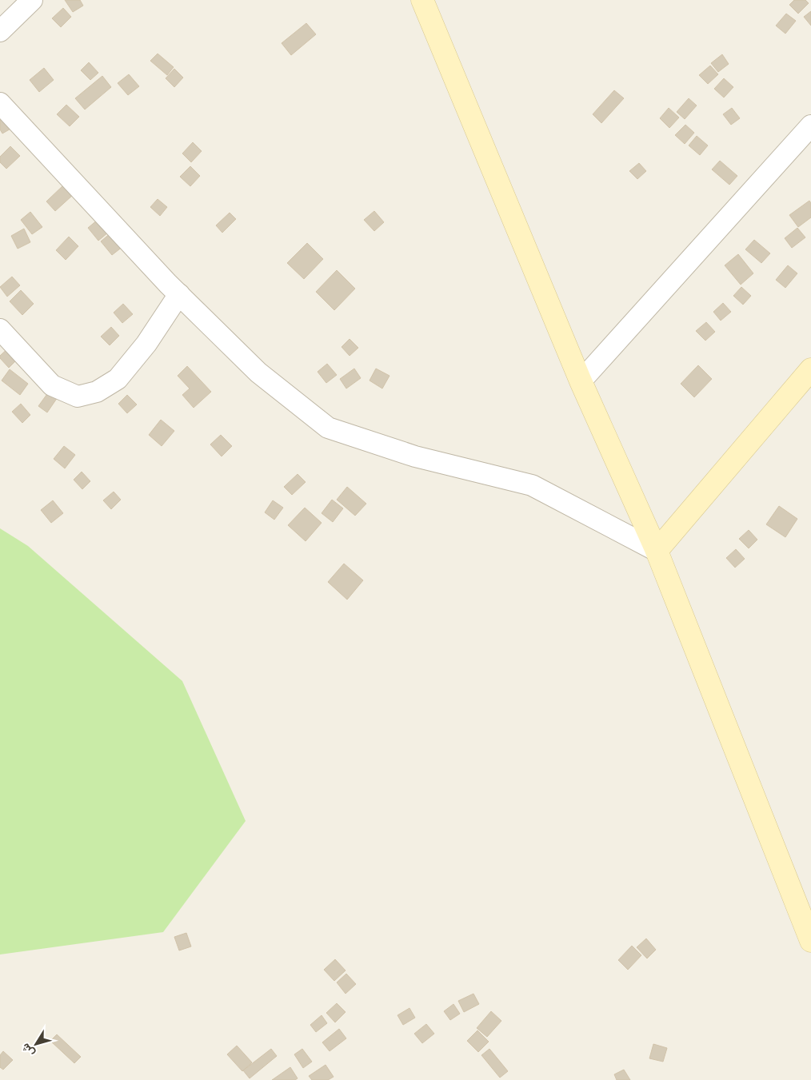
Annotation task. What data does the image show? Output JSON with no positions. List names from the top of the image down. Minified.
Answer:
{"north":"bottom left"}
